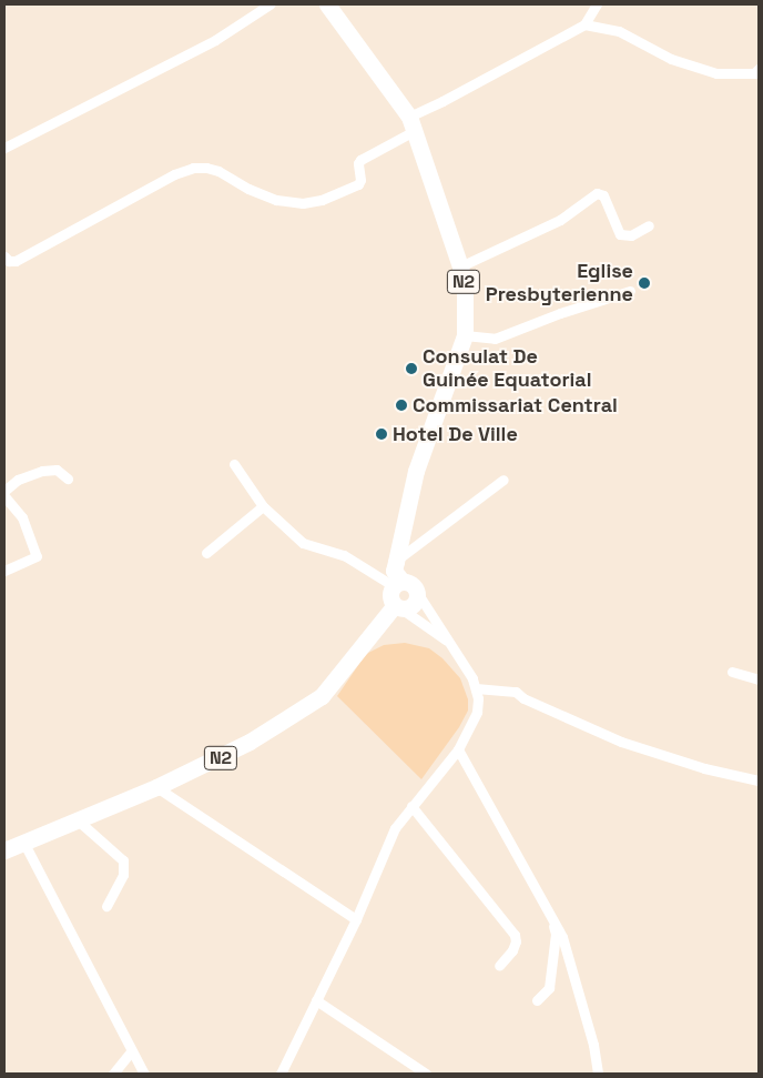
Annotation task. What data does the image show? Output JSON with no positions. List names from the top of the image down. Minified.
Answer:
{"streets":{"highway":["N2"]},"places":["Eglise Presbyterienne","Consulat De Guinée Equatorial","Commissariat Central","Hotel De Ville"]}
